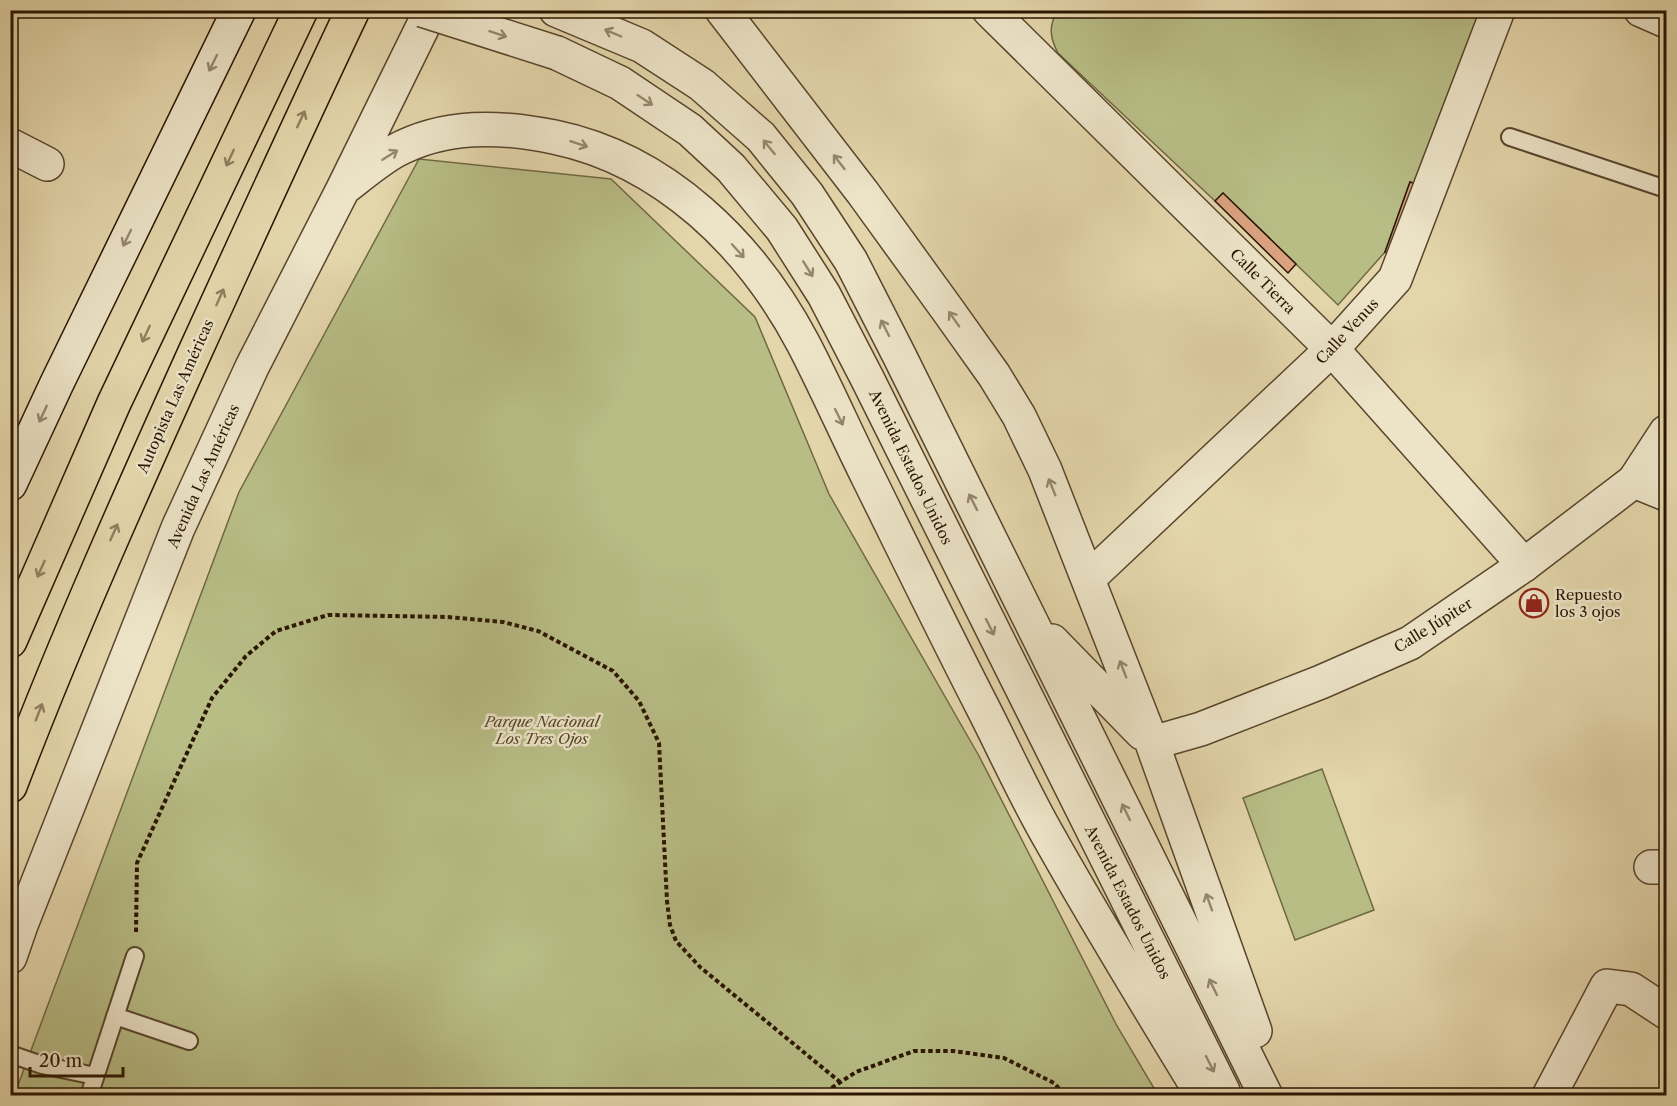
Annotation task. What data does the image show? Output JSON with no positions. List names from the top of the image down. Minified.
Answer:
{"streets":{"highway":["Autopista Las Américas"],"street":["Calle Tierra","Calle Venus","Avenida Estados Unidos","Avenida Las Américas","Calle Júpiter"]},"crossings":[["Calle Tierra","Calle Venus"],["Calle Tierra","Calle Júpiter"]],"parks":["Parque Nacional Los Tres Ojos"],"places":{"shop":["Repuesto los 3 ojos"]},"scale_bar":"20 m"}
